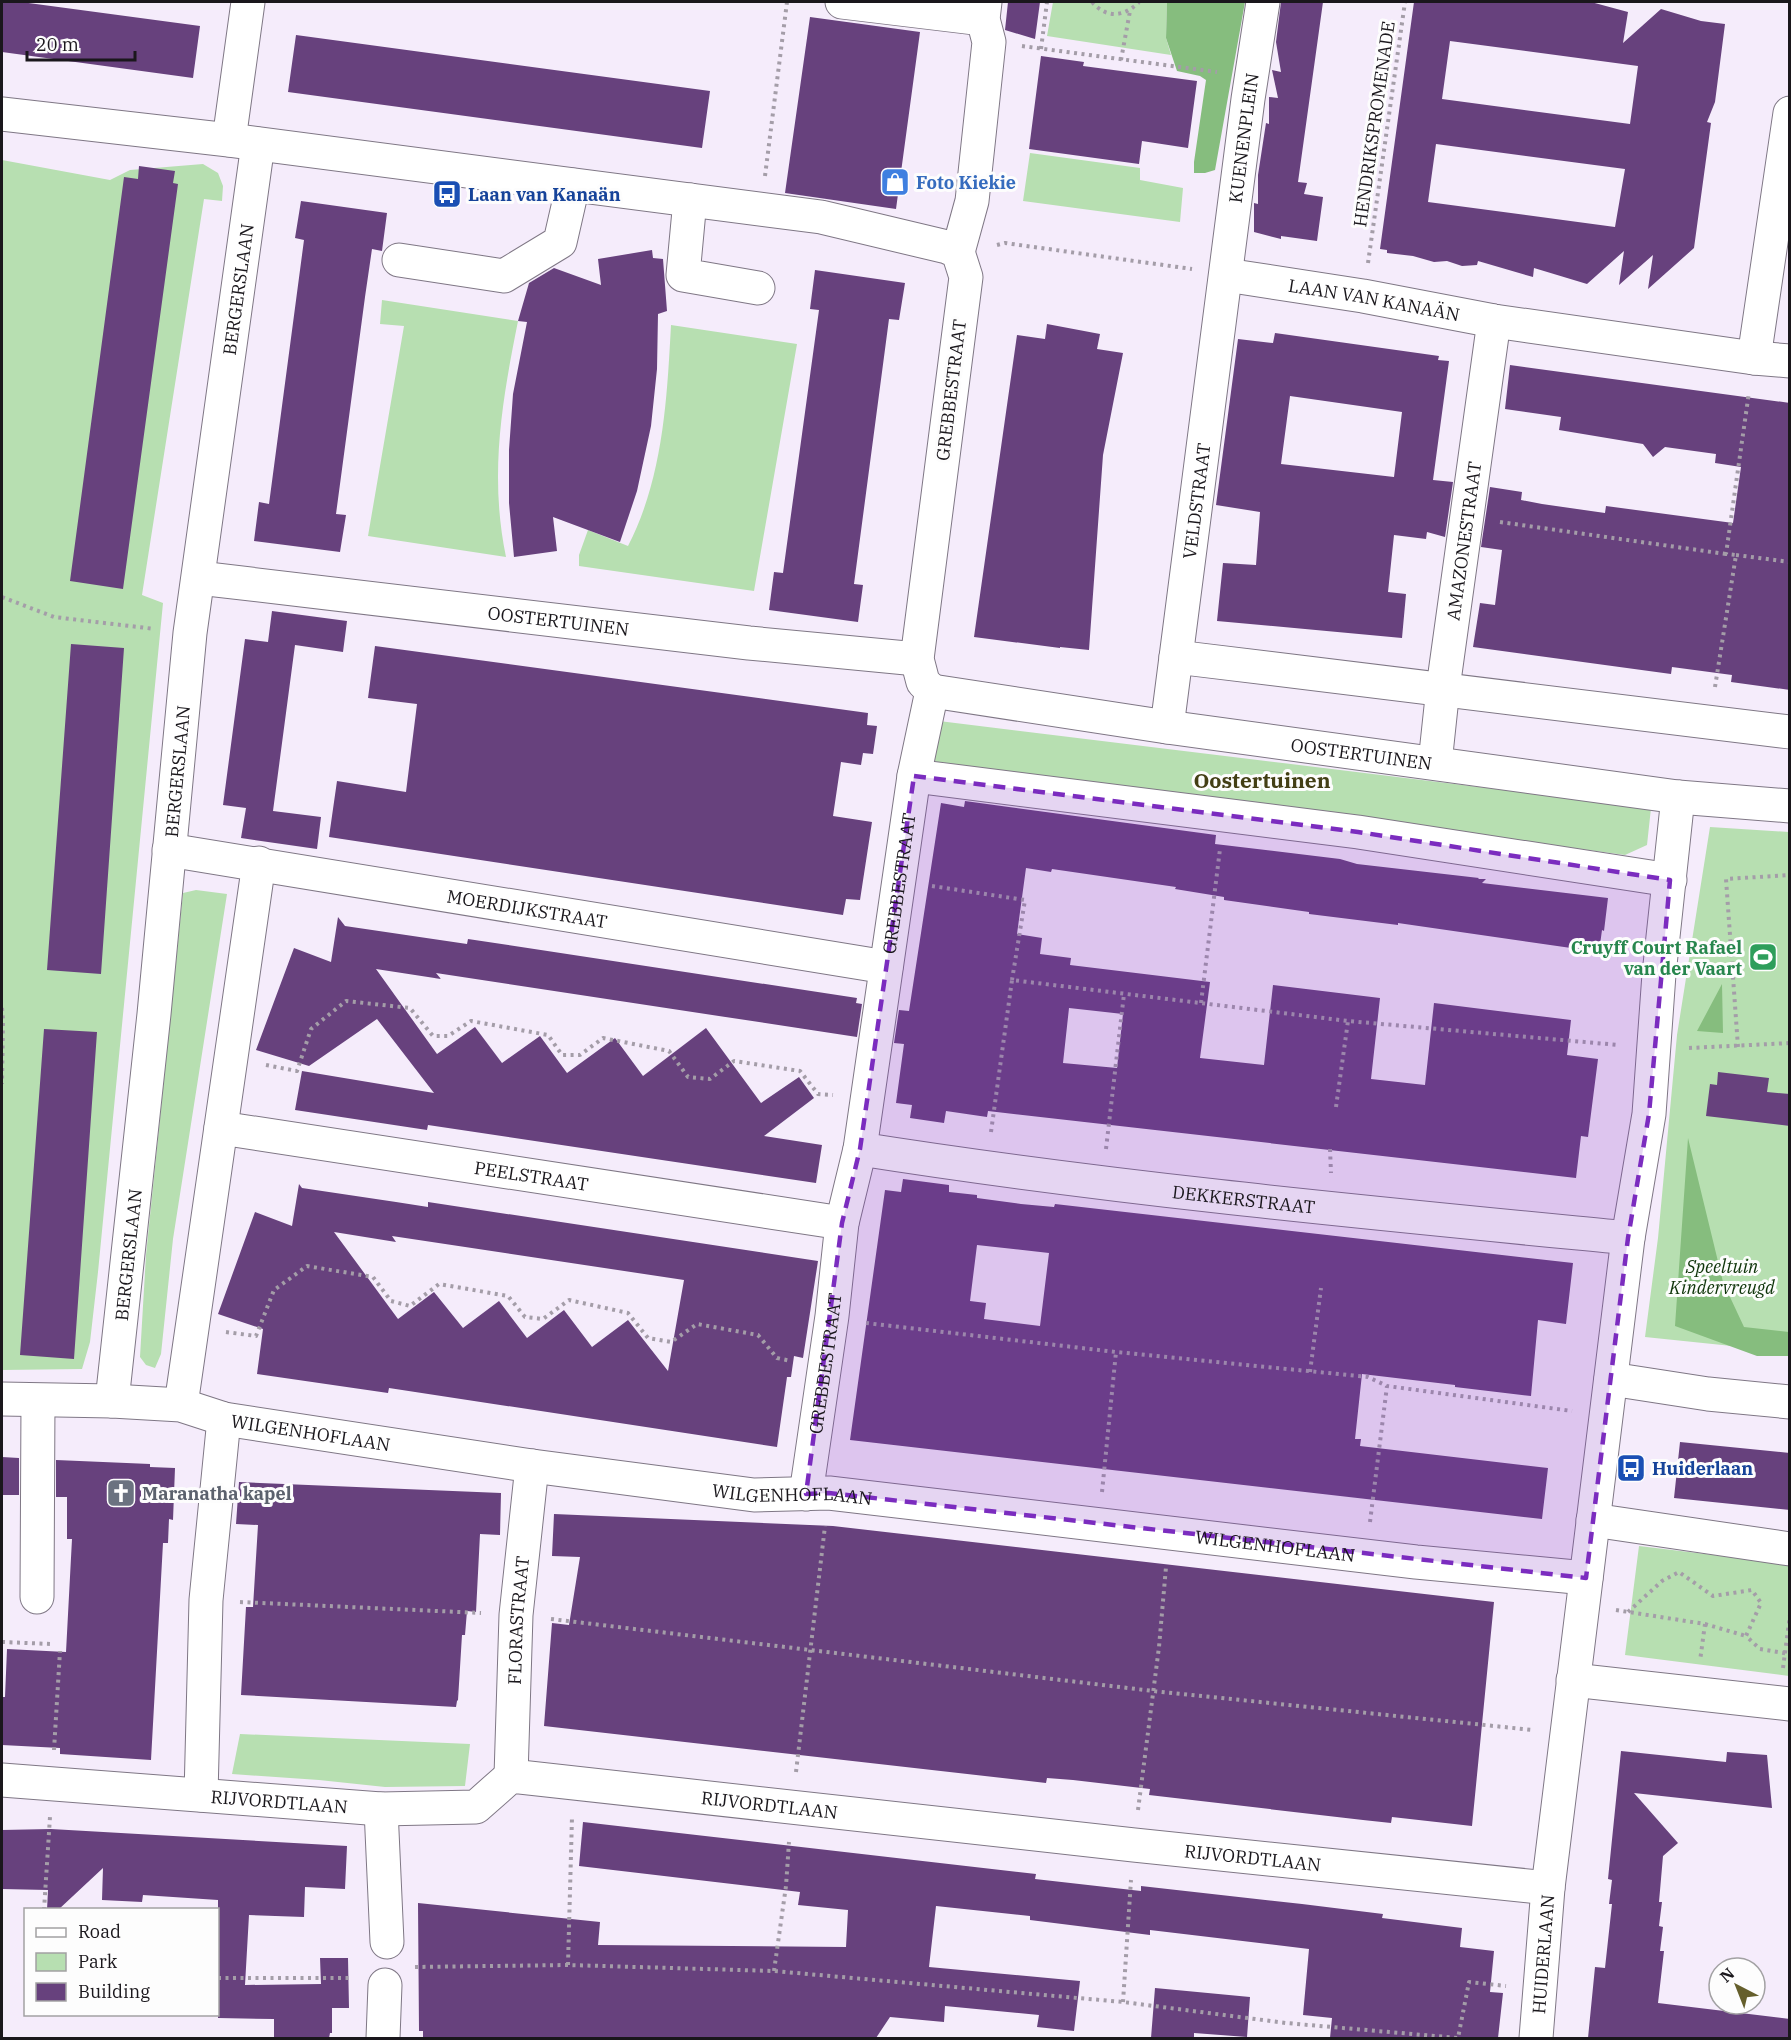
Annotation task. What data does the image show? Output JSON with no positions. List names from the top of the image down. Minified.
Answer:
{"streets":{"street":["KUENENPLEIN","BERGERSLAAN","LAAN VAN KANAÄN","GREBBESTRAAT","VELDSTRAAT","AMAZONESTRAAT","OOSTERTUINEN","MOERDIJKSTRAAT","PEELSTRAAT","DEKKERSTRAAT","WILGENHOFLAAN","FLORASTRAAT","RIJVORDTLAAN","HUIDERLAAN"],"path":["HENDRIKSPROMENADE"]},"crossings":[["KUENENPLEIN","LAAN VAN KANAÄN"],["KUENENPLEIN","VELDSTRAAT"],["BERGERSLAAN","OOSTERTUINEN"],["BERGERSLAAN","MOERDIJKSTRAAT"],["BERGERSLAAN","WILGENHOFLAAN"],["LAAN VAN KANAÄN","VELDSTRAAT"],["LAAN VAN KANAÄN","AMAZONESTRAAT"],["GREBBESTRAAT","OOSTERTUINEN"],["GREBBESTRAAT","MOERDIJKSTRAAT"],["GREBBESTRAAT","PEELSTRAAT"],["GREBBESTRAAT","DEKKERSTRAAT"],["GREBBESTRAAT","WILGENHOFLAAN"],["VELDSTRAAT","OOSTERTUINEN"],["AMAZONESTRAAT","OOSTERTUINEN"],["OOSTERTUINEN","HUIDERLAAN"],["DEKKERSTRAAT","HUIDERLAAN"],["WILGENHOFLAAN","FLORASTRAAT"],["WILGENHOFLAAN","HUIDERLAAN"],["FLORASTRAAT","RIJVORDTLAAN"],["RIJVORDTLAAN","HUIDERLAAN"]],"districts":["Oostertuinen"],"parks":["Speeltuin Kindervreugd"],"places":{"shop":["Foto Kiekie"],"bus stop":["Laan van Kanaän","Huiderlaan"],"sports":["Cruyff Court Rafael van der Vaart"],"church":["Maranatha kapel"]},"legend":["Road","Park","Building"],"scale_bar":"20 m","north":"top left"}
